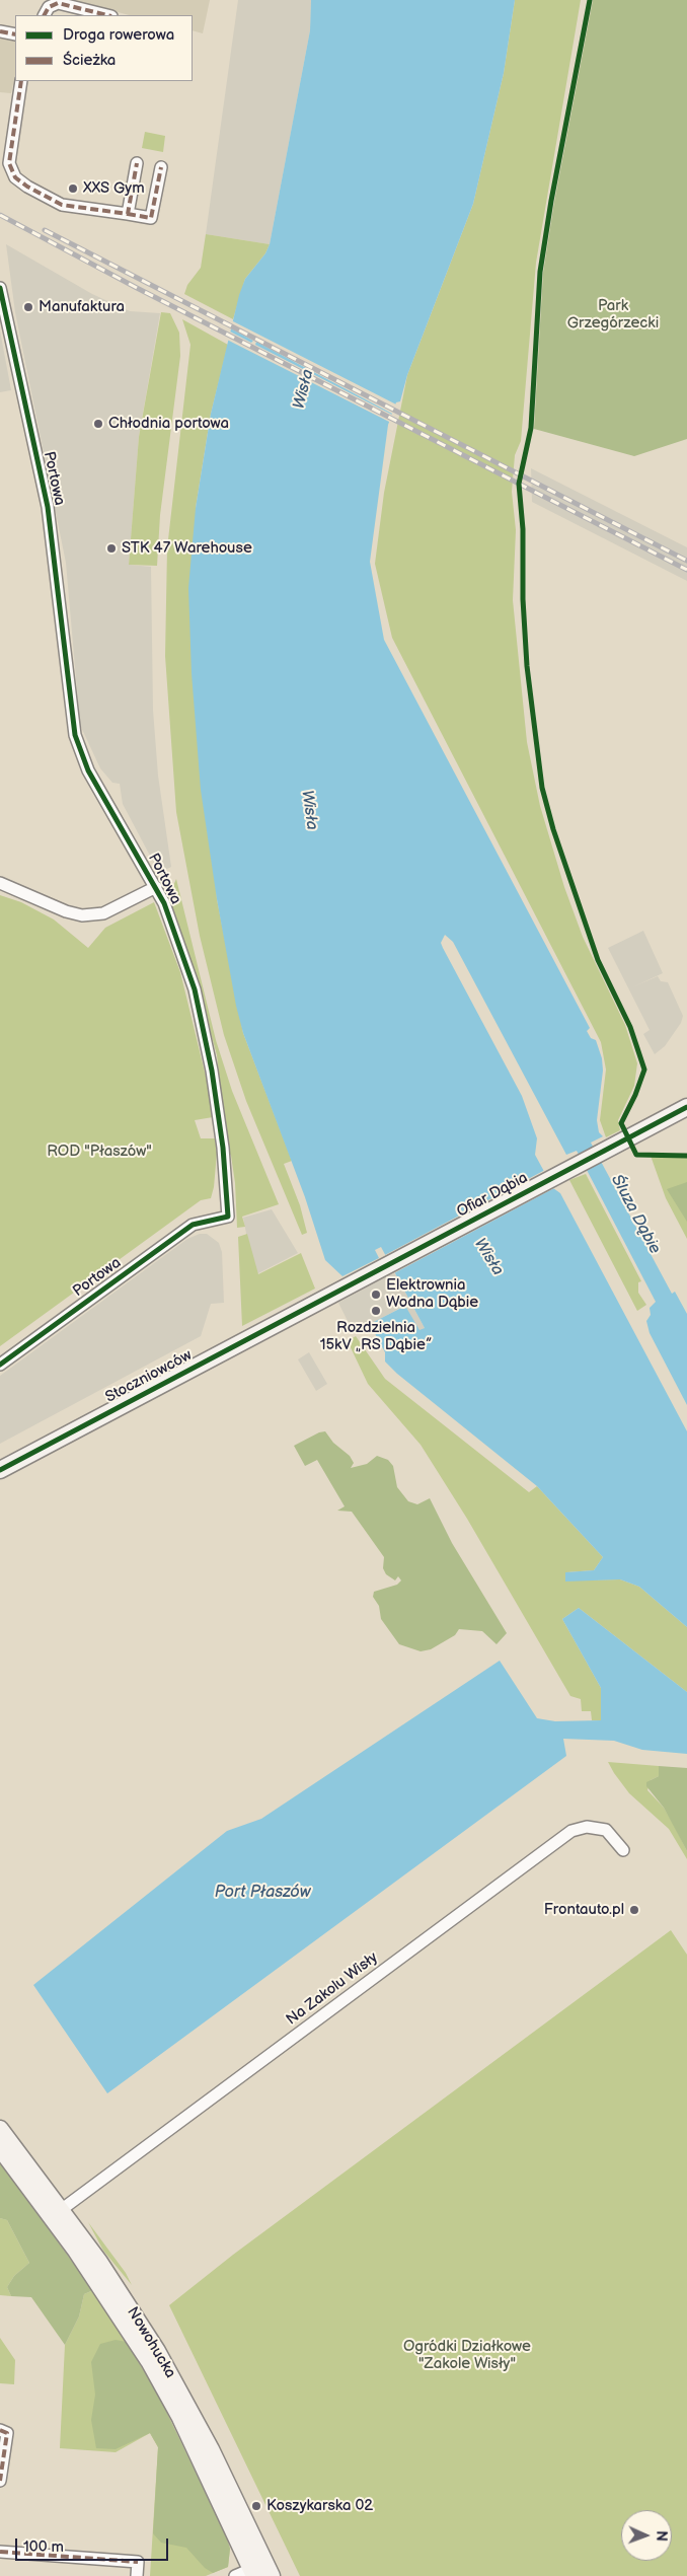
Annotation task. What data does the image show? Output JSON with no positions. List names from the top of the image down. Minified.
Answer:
{"streets":{"main road":["Ofiar Dąbia","Stoczniowców","Nowohucka"],"street":["Portowa","Na Zakolu Wisły"]},"crossings":[["Ofiar Dąbia","Stoczniowców"],["Na Zakolu Wisły","Nowohucka"]],"water":["Wisła","Śluza Dąbie","Port Płaszów"],"parks":["Park Grzegórzecki","ROD \"Płaszów\"","Ogródki Działkowe \"Zakole Wisły\""],"places":["XXS Gym","Manufaktura","Chłodnia portowa","STK 47 Warehouse","Elektrownia Wodna Dąbie","Rozdzielnia 15kV „RS Dąbie”","Frontauto.pl","Koszykarska 02"],"legend":["Droga rowerowa","Ścieżka"],"scale_bar":"100 m","north":"right"}
